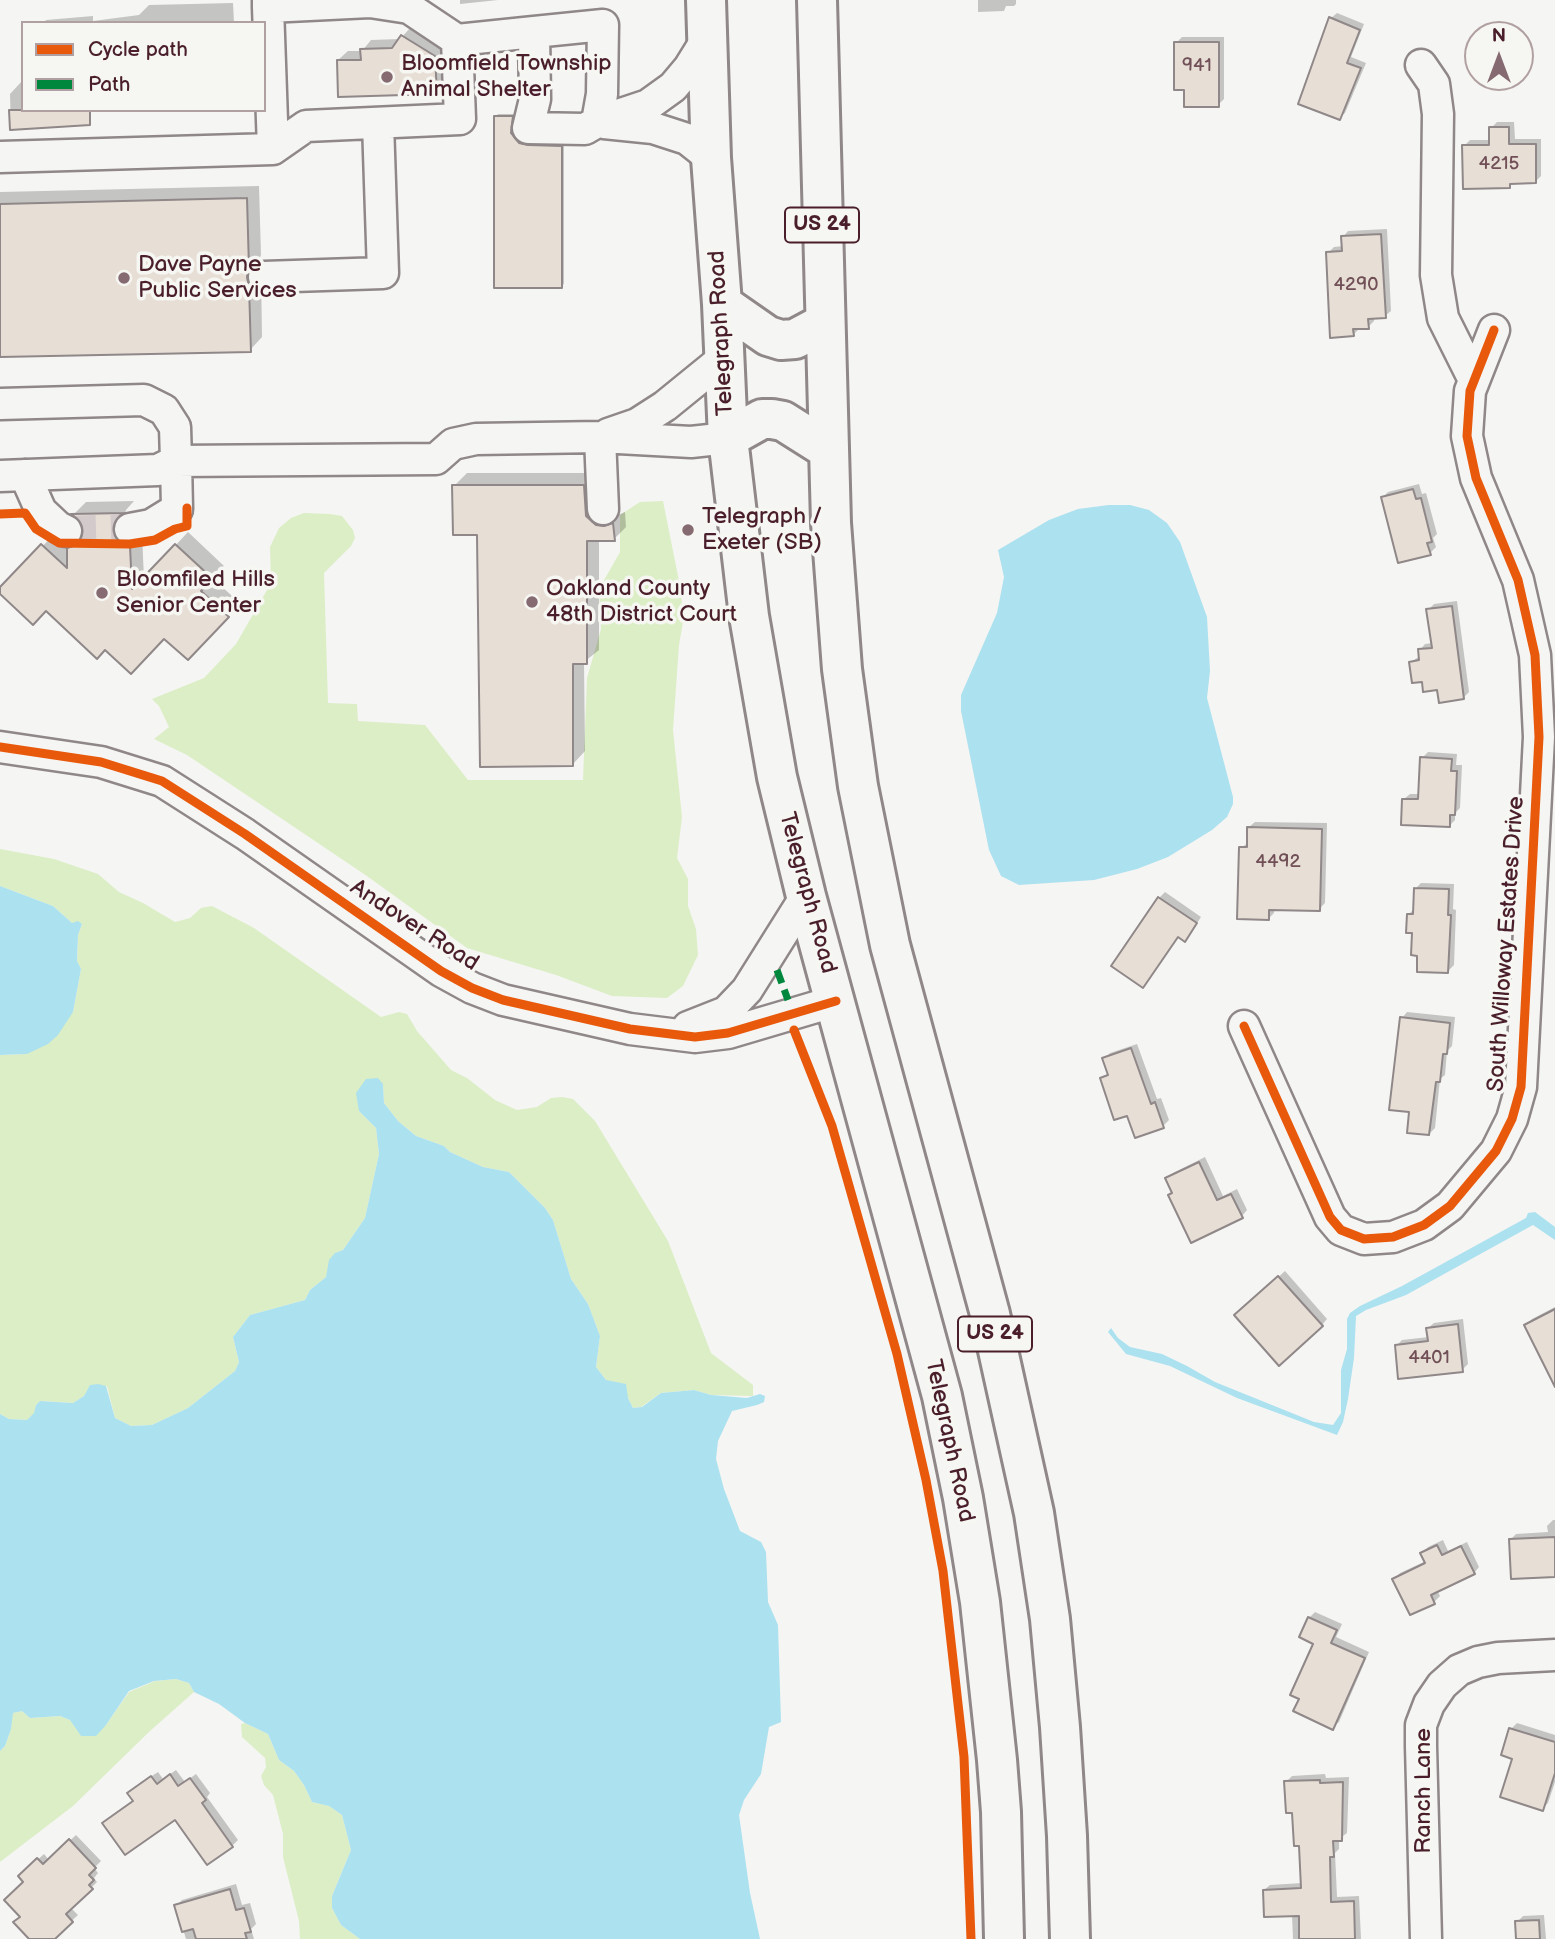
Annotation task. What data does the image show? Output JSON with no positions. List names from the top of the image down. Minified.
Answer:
{"streets":{"highway":["US 24","Telegraph Road"],"street":["Andover Road","South Willoway Estates Drive","Ranch Lane"]},"crossings":[["Telegraph Road","Andover Road"]],"places":["Bloomfield Township Animal Shelter","Dave Payne Public Services","Telegraph / Exeter (SB)","Bloomfiled Hills Senior Center","Oakland County 48th District Court"],"house_numbers":["941","4215","4290","4492","4401"],"legend":["Cycle path","Path"],"north":"top"}
